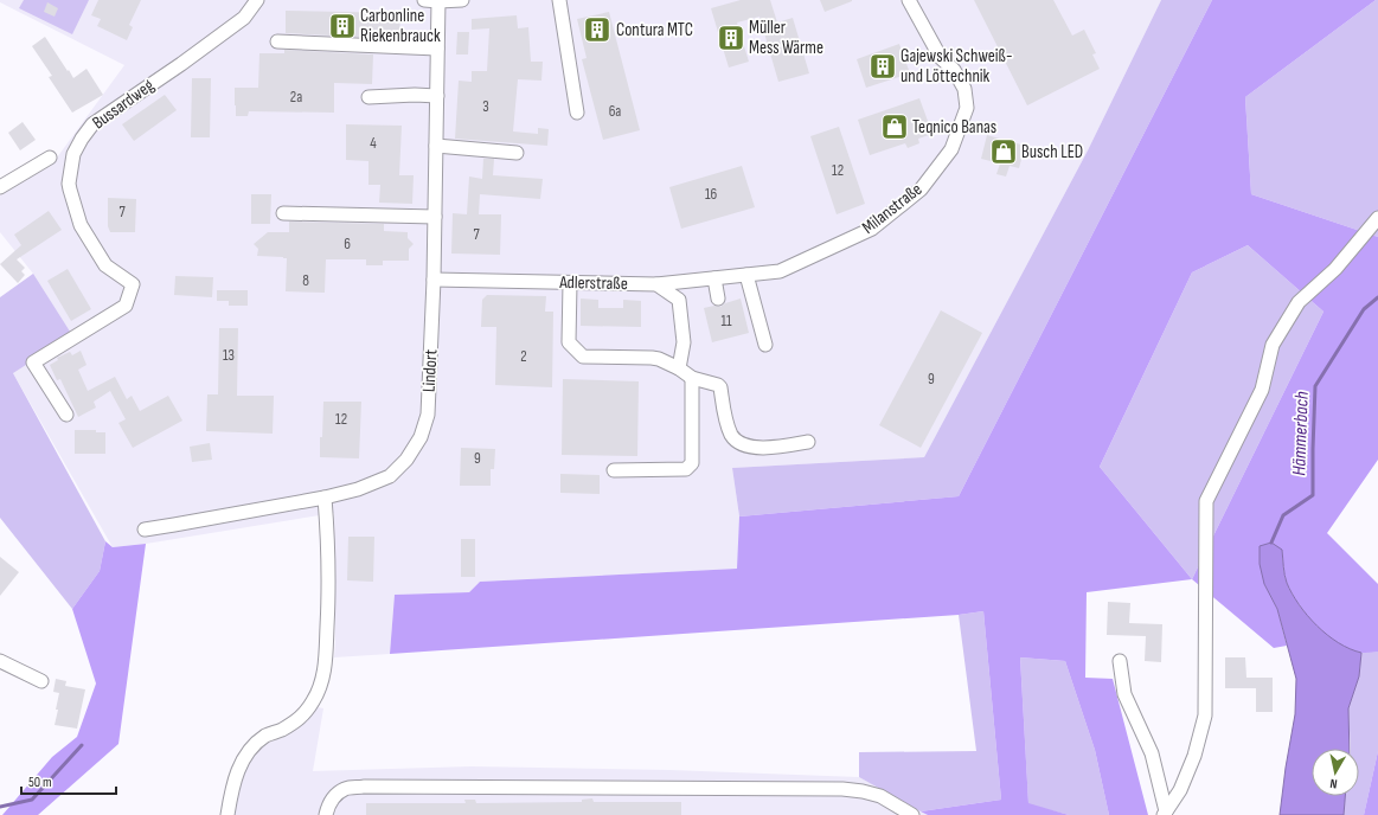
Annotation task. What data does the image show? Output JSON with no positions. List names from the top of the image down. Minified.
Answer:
{"streets":{"street":["Bussardweg","Milanstraße","Adlerstraße","Lindort"]},"crossings":[["Milanstraße","Adlerstraße"],["Adlerstraße","Lindort"]],"water":["Hämmerbach"],"places":{"building":["Carbonline Riekenbrauck","Contura MTC","Müller Mess Wärme","Gajewski Schweiß- und Löttechnik"],"shop":["Teqnico Banas","Busch LED"]},"house_numbers":["2a","3","6a","4","12","16","7","7","6","8","11","13","2","9","12","9"],"scale_bar":"50 m","north":"bottom"}
